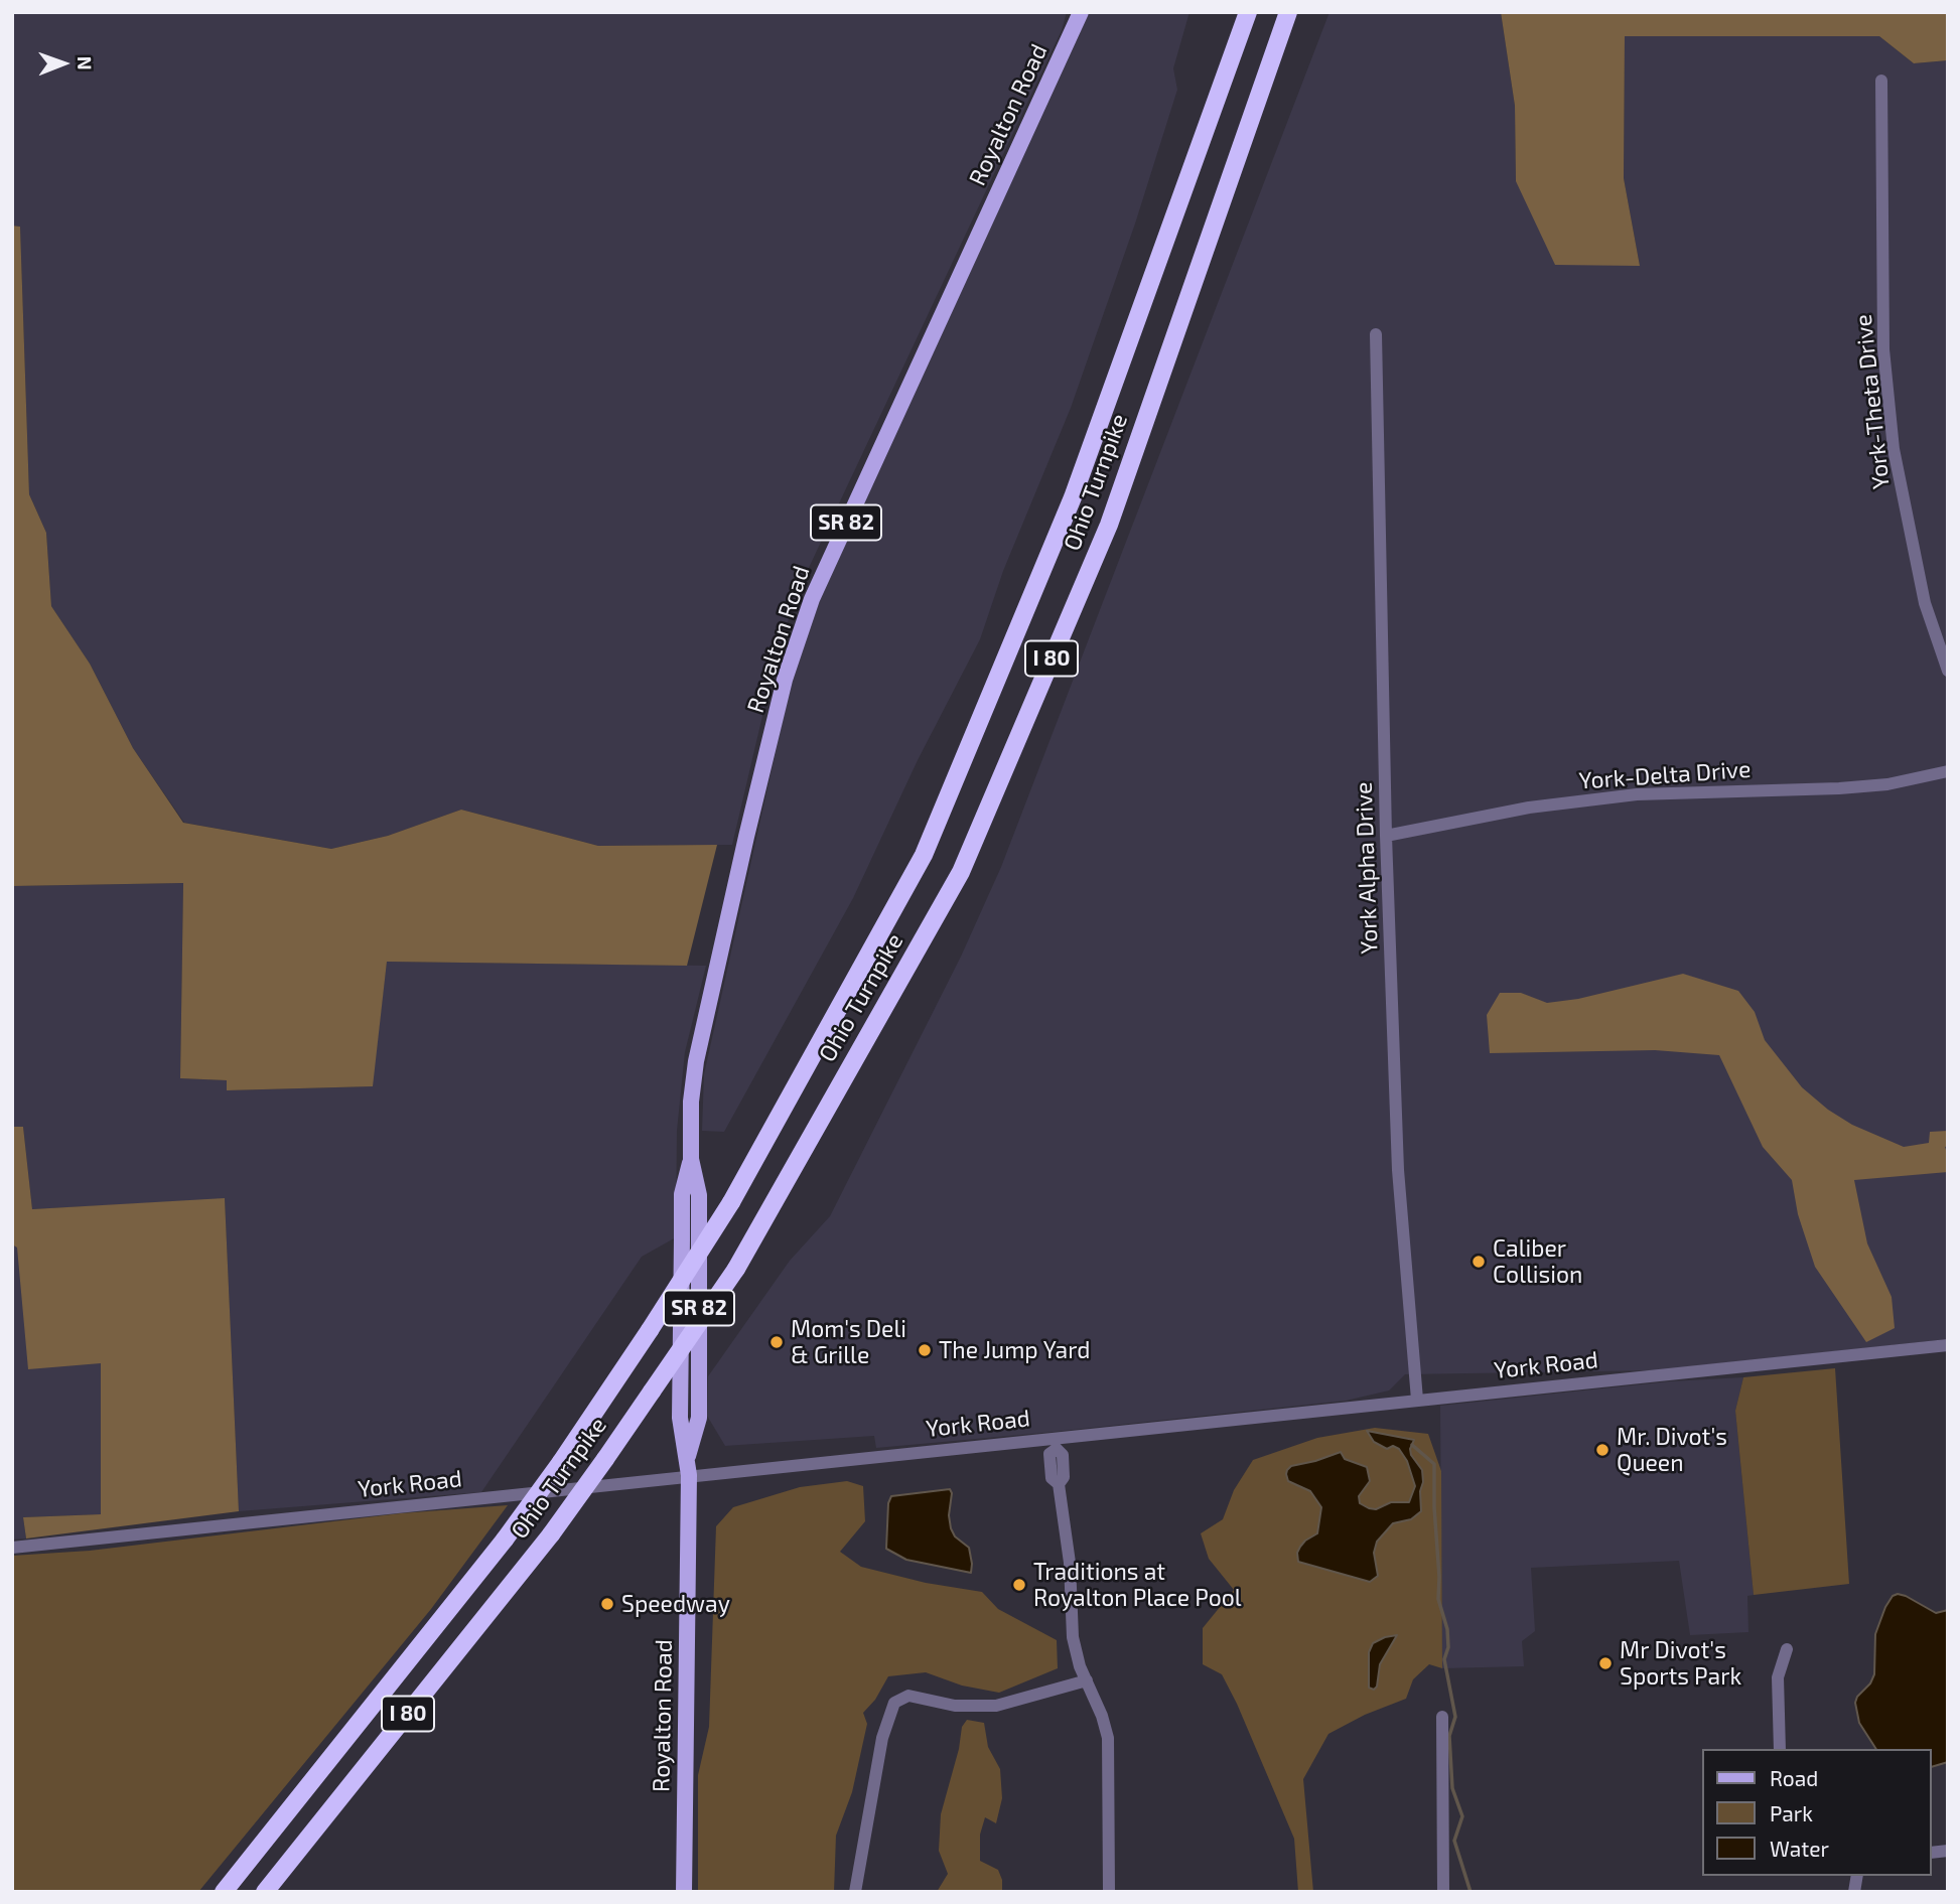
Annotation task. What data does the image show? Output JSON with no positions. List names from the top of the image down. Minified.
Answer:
{"streets":{"highway":["Ohio Turnpike","I 80"],"main road":["Royalton Road","SR 82"],"street":["York-Theta Drive","York-Delta Drive","York Alpha Drive","York Road"]},"crossings":[["Royalton Road","York Road"],["York-Delta Drive","York Alpha Drive"],["York Alpha Drive","York Road"]],"places":["Caliber Collision","Mom's Deli & Grille","The Jump Yard","Mr. Divot's Queen","Traditions at Royalton Place Pool","Speedway","Mr Divot's Sports Park"],"legend":["Road","Park","Water"],"north":"right"}
